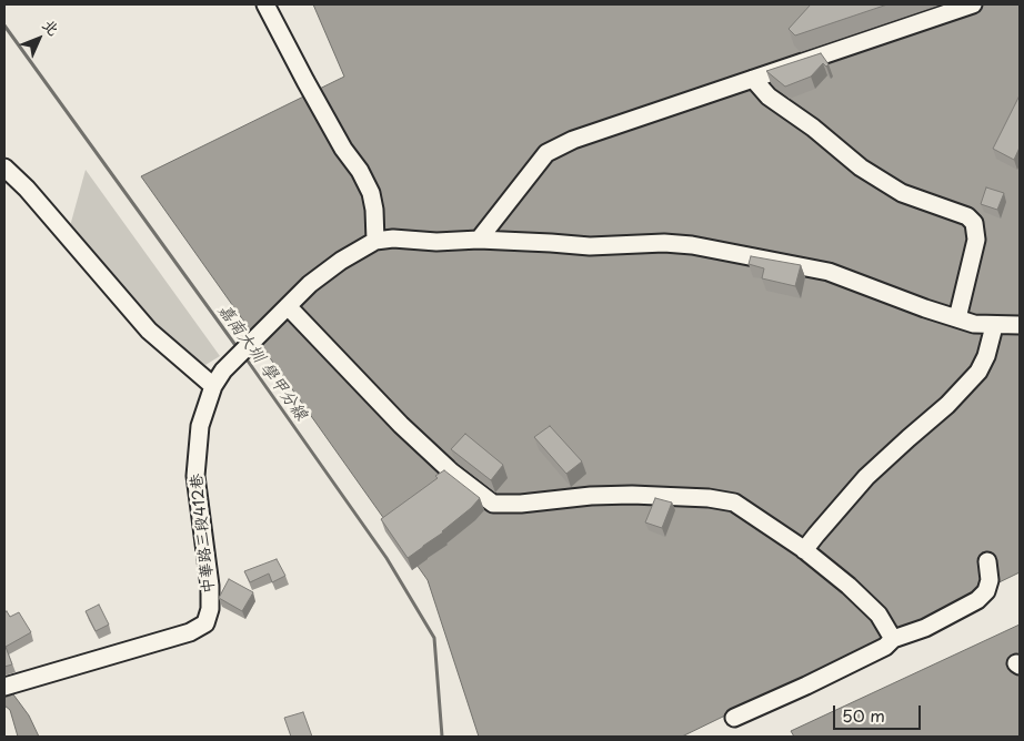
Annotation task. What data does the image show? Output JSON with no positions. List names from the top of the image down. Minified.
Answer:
{"streets":{"lane":["中華路三段412巷"]},"water":["嘉南大圳 學甲分線"],"scale_bar":"50 m","north":"top right"}
